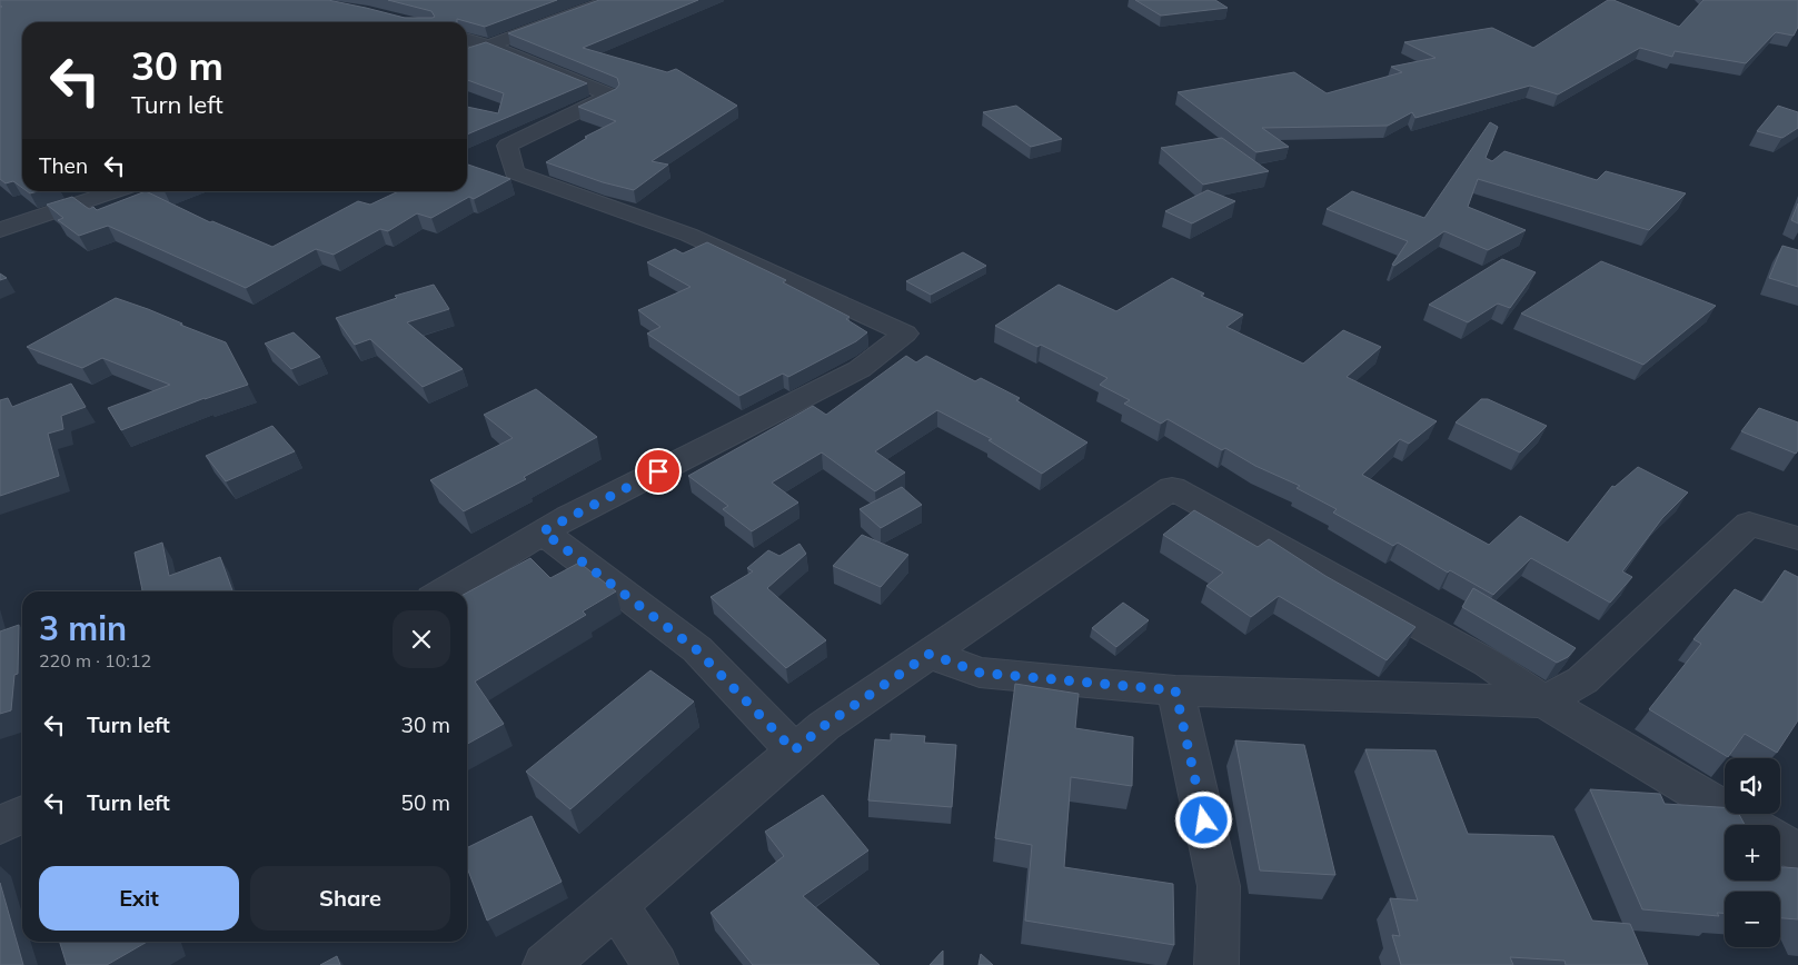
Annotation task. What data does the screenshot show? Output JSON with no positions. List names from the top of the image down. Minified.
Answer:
{"page":{"turn":["30 m","Turn left"],"then":"Then","heading":["3 min","220 m · 10:12"],"list":[{"name":"Turn left","value":"30 m"},{"name":"Turn left","value":"50 m"}],"map_buttons":["+","−"],"buttons":["Exit","Share"]}}
